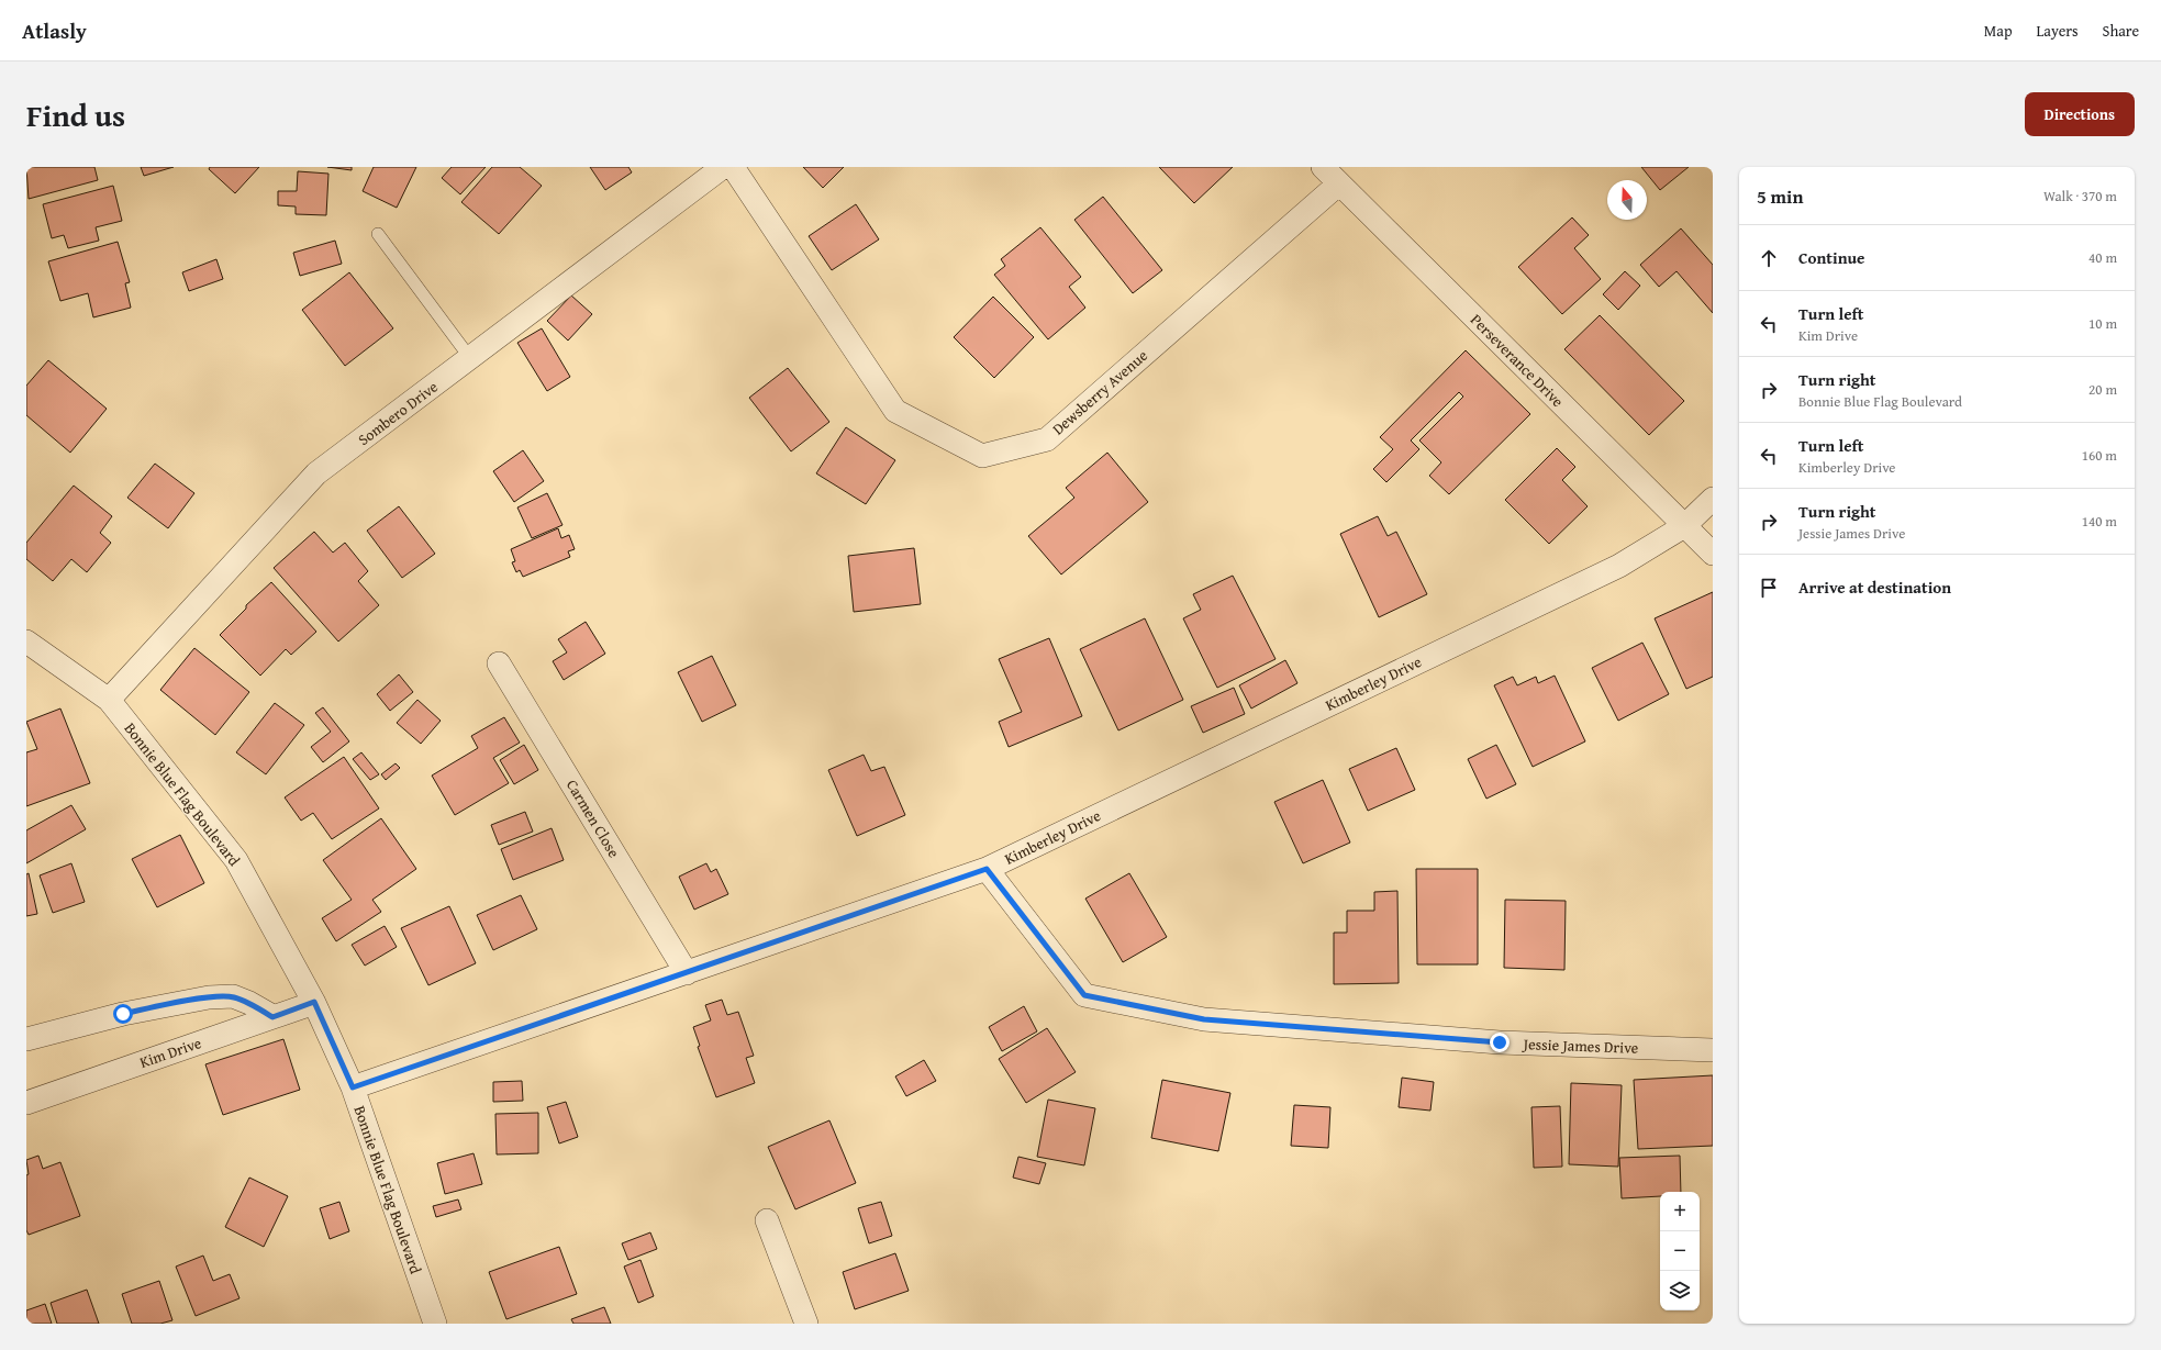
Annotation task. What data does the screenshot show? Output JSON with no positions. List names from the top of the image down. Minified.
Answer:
{"streets":{"street":["Perseverance Drive","Dewsberry Avenue","Sombero Drive","Kimberley Drive","Bonnie Blue Flag Boulevard","Carmen Close","Jessie James Drive","Kim Drive"]},"crossings":[["Perseverance Drive","Dewsberry Avenue"],["Perseverance Drive","Kimberley Drive"],["Sombero Drive","Bonnie Blue Flag Boulevard"],["Kimberley Drive","Bonnie Blue Flag Boulevard"],["Kimberley Drive","Carmen Close"],["Kimberley Drive","Jessie James Drive"],["Bonnie Blue Flag Boulevard","Kim Drive"]],"north":"top","page":{"header":"Atlasly","nav":["Map","Layers","Share"],"title":"Find us","buttons":"Directions","heading":["5 min","Walk · 370 m"],"list":[["Continue","40 m"],["Turn left","Kim Drive","10 m"],["Turn right","Bonnie Blue Flag Boulevard","20 m"],["Turn left","Kimberley Drive","160 m"],["Turn right","Jessie James Drive","140 m"],"Arrive at destination"],"map_buttons":["+","−"]}}
